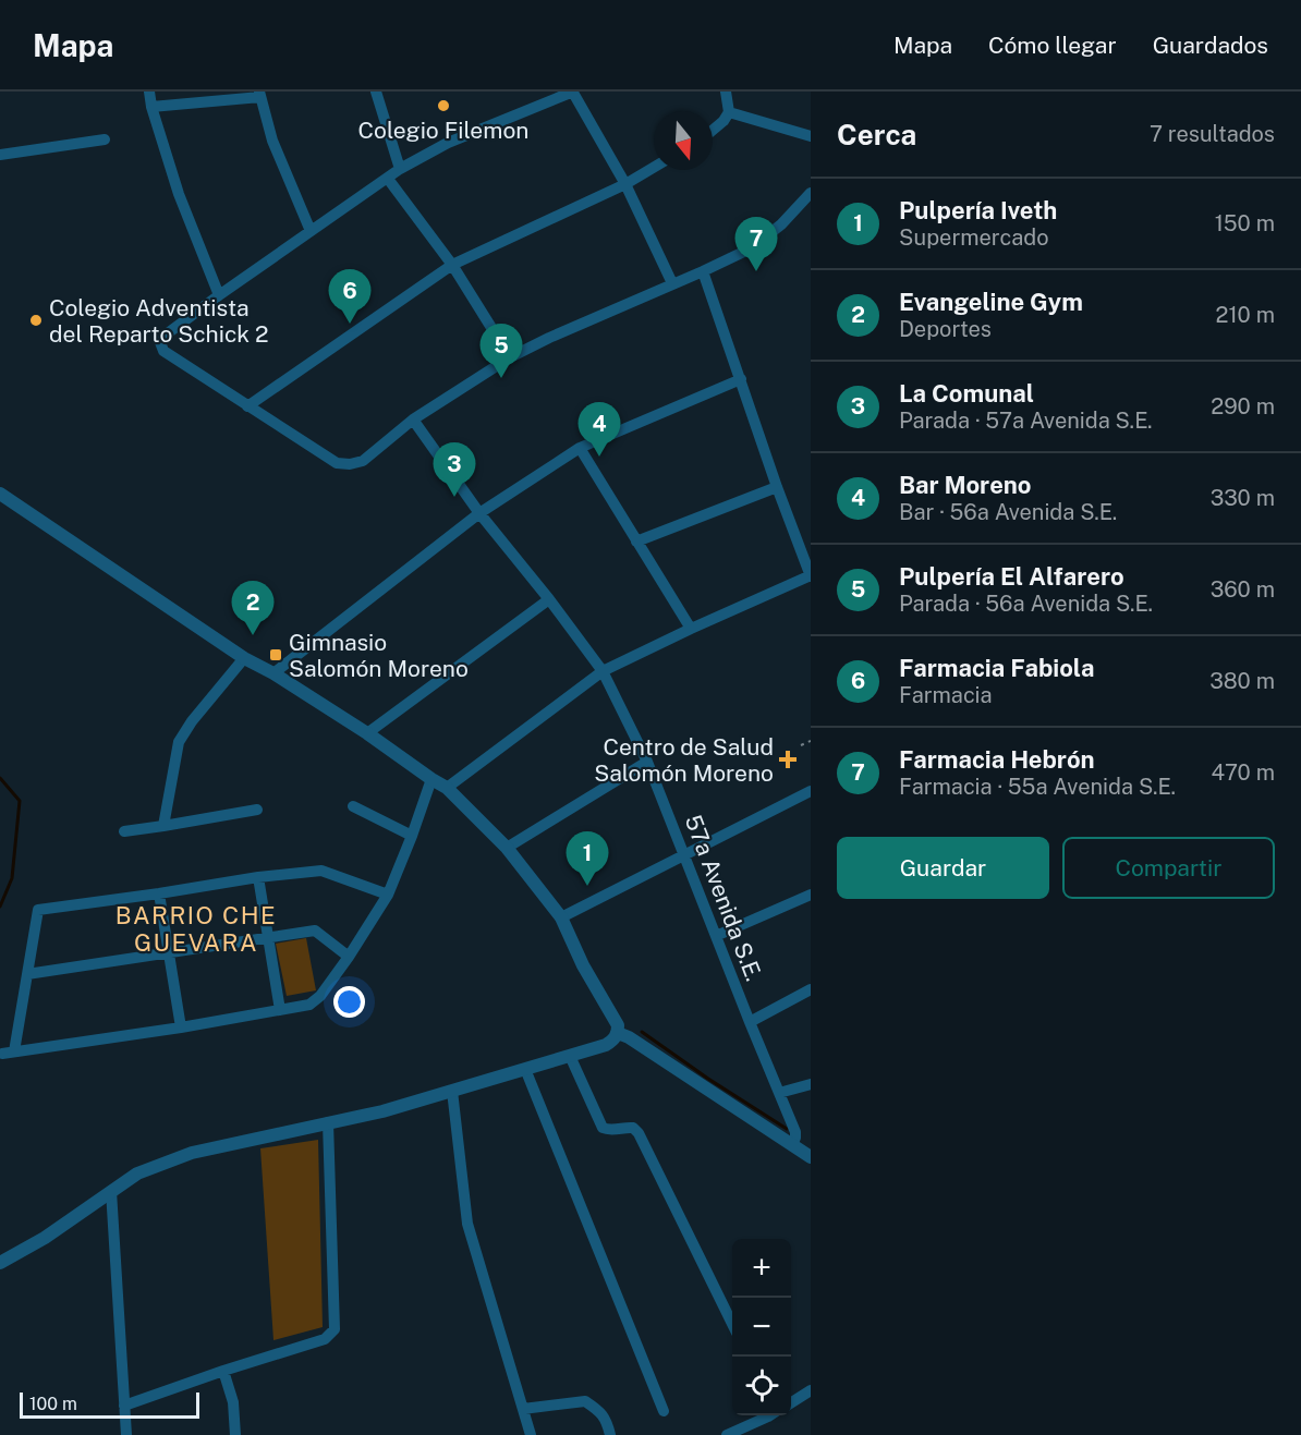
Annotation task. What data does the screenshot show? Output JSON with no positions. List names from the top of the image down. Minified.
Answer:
{"streets":{"street":["57a Avenida S.E."]},"districts":["BARRIO CHE GUEVARA"],"places":{"other":["Colegio Filemon","Colegio Adventista del Reparto Schick 2"],"transit":["Gimnasio Salomón Moreno"],"health":["Centro de Salud Salomón Moreno"]},"scale_bar":"100 m","north":"bottom","page":{"header":"Mapa","nav":["Mapa","Cómo llegar","Guardados"],"heading":["Cerca","7 resultados"],"list":[{"mark":"1","name":"Pulpería Iveth","note":"Supermercado","value":"150 m"},{"mark":"2","name":"Evangeline Gym","note":"Deportes","value":"210 m"},{"mark":"3","name":"La Comunal","note":"Parada · 57a Avenida S.E.","value":"290 m"},{"mark":"4","name":"Bar Moreno","note":"Bar · 56a Avenida S.E.","value":"330 m"},{"mark":"5","name":"Pulpería El Alfarero","note":"Parada · 56a Avenida S.E.","value":"360 m"},{"mark":"6","name":"Farmacia Fabiola","note":"Farmacia","value":"380 m"},{"mark":"7","name":"Farmacia Hebrón","note":"Farmacia · 55a Avenida S.E.","value":"470 m"}],"pins":["7","6","5","4","3","2","1"],"buttons":["Guardar","Compartir"],"map_buttons":["+","−"],"scale":"100 m"}}
